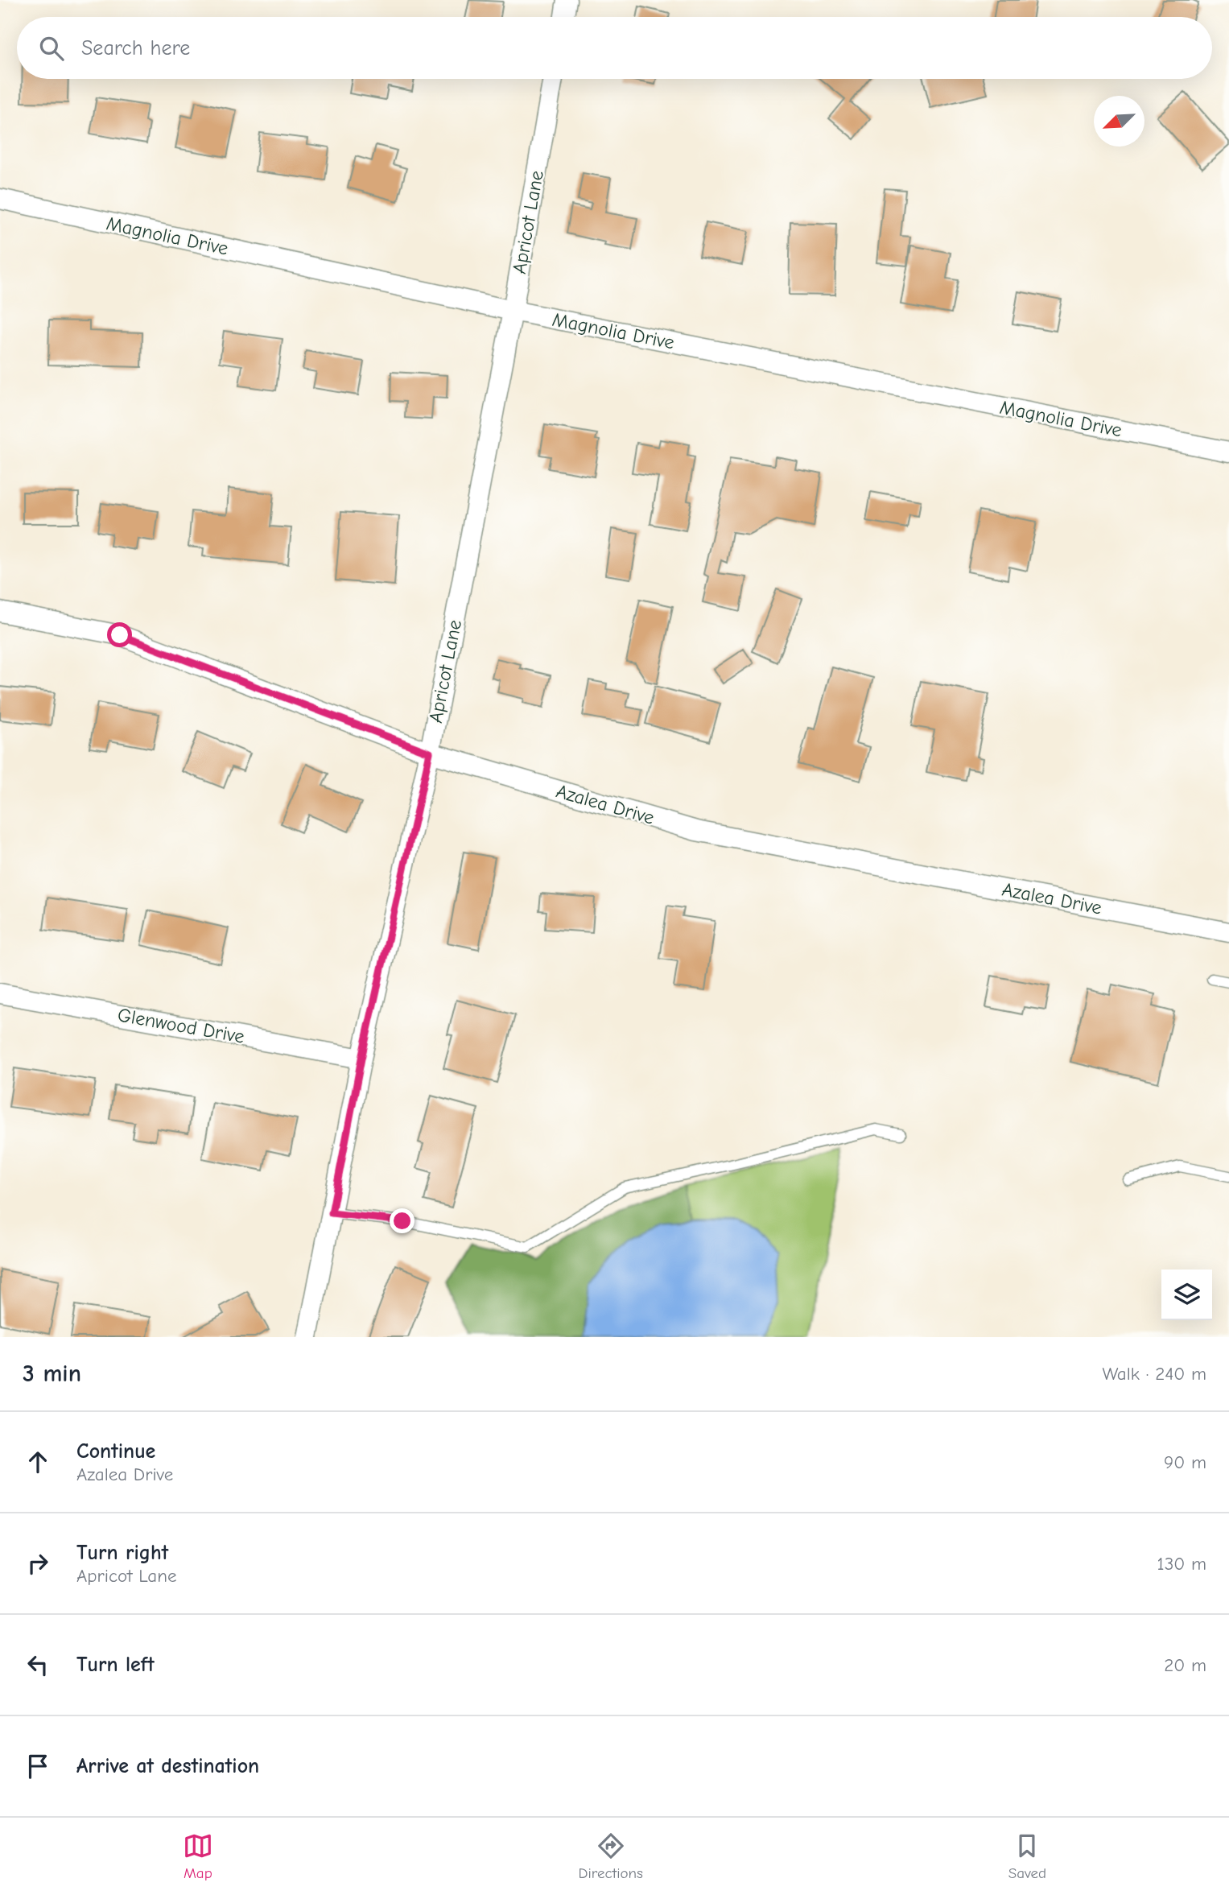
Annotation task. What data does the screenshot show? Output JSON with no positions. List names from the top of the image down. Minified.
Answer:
{"streets":{"street":["Apricot Lane","Magnolia Drive","Azalea Drive","Glenwood Drive"]},"crossings":[["Apricot Lane","Magnolia Drive"],["Apricot Lane","Azalea Drive"],["Apricot Lane","Glenwood Drive"]],"north":"bottom left","page":{"search":"Search here","heading":["3 min","Walk · 240 m"],"list":[["Continue","Azalea Drive","90 m"],["Turn right","Apricot Lane","130 m"],["Turn left","20 m"],"Arrive at destination"],"nav":["Map","Directions","Saved"]}}
